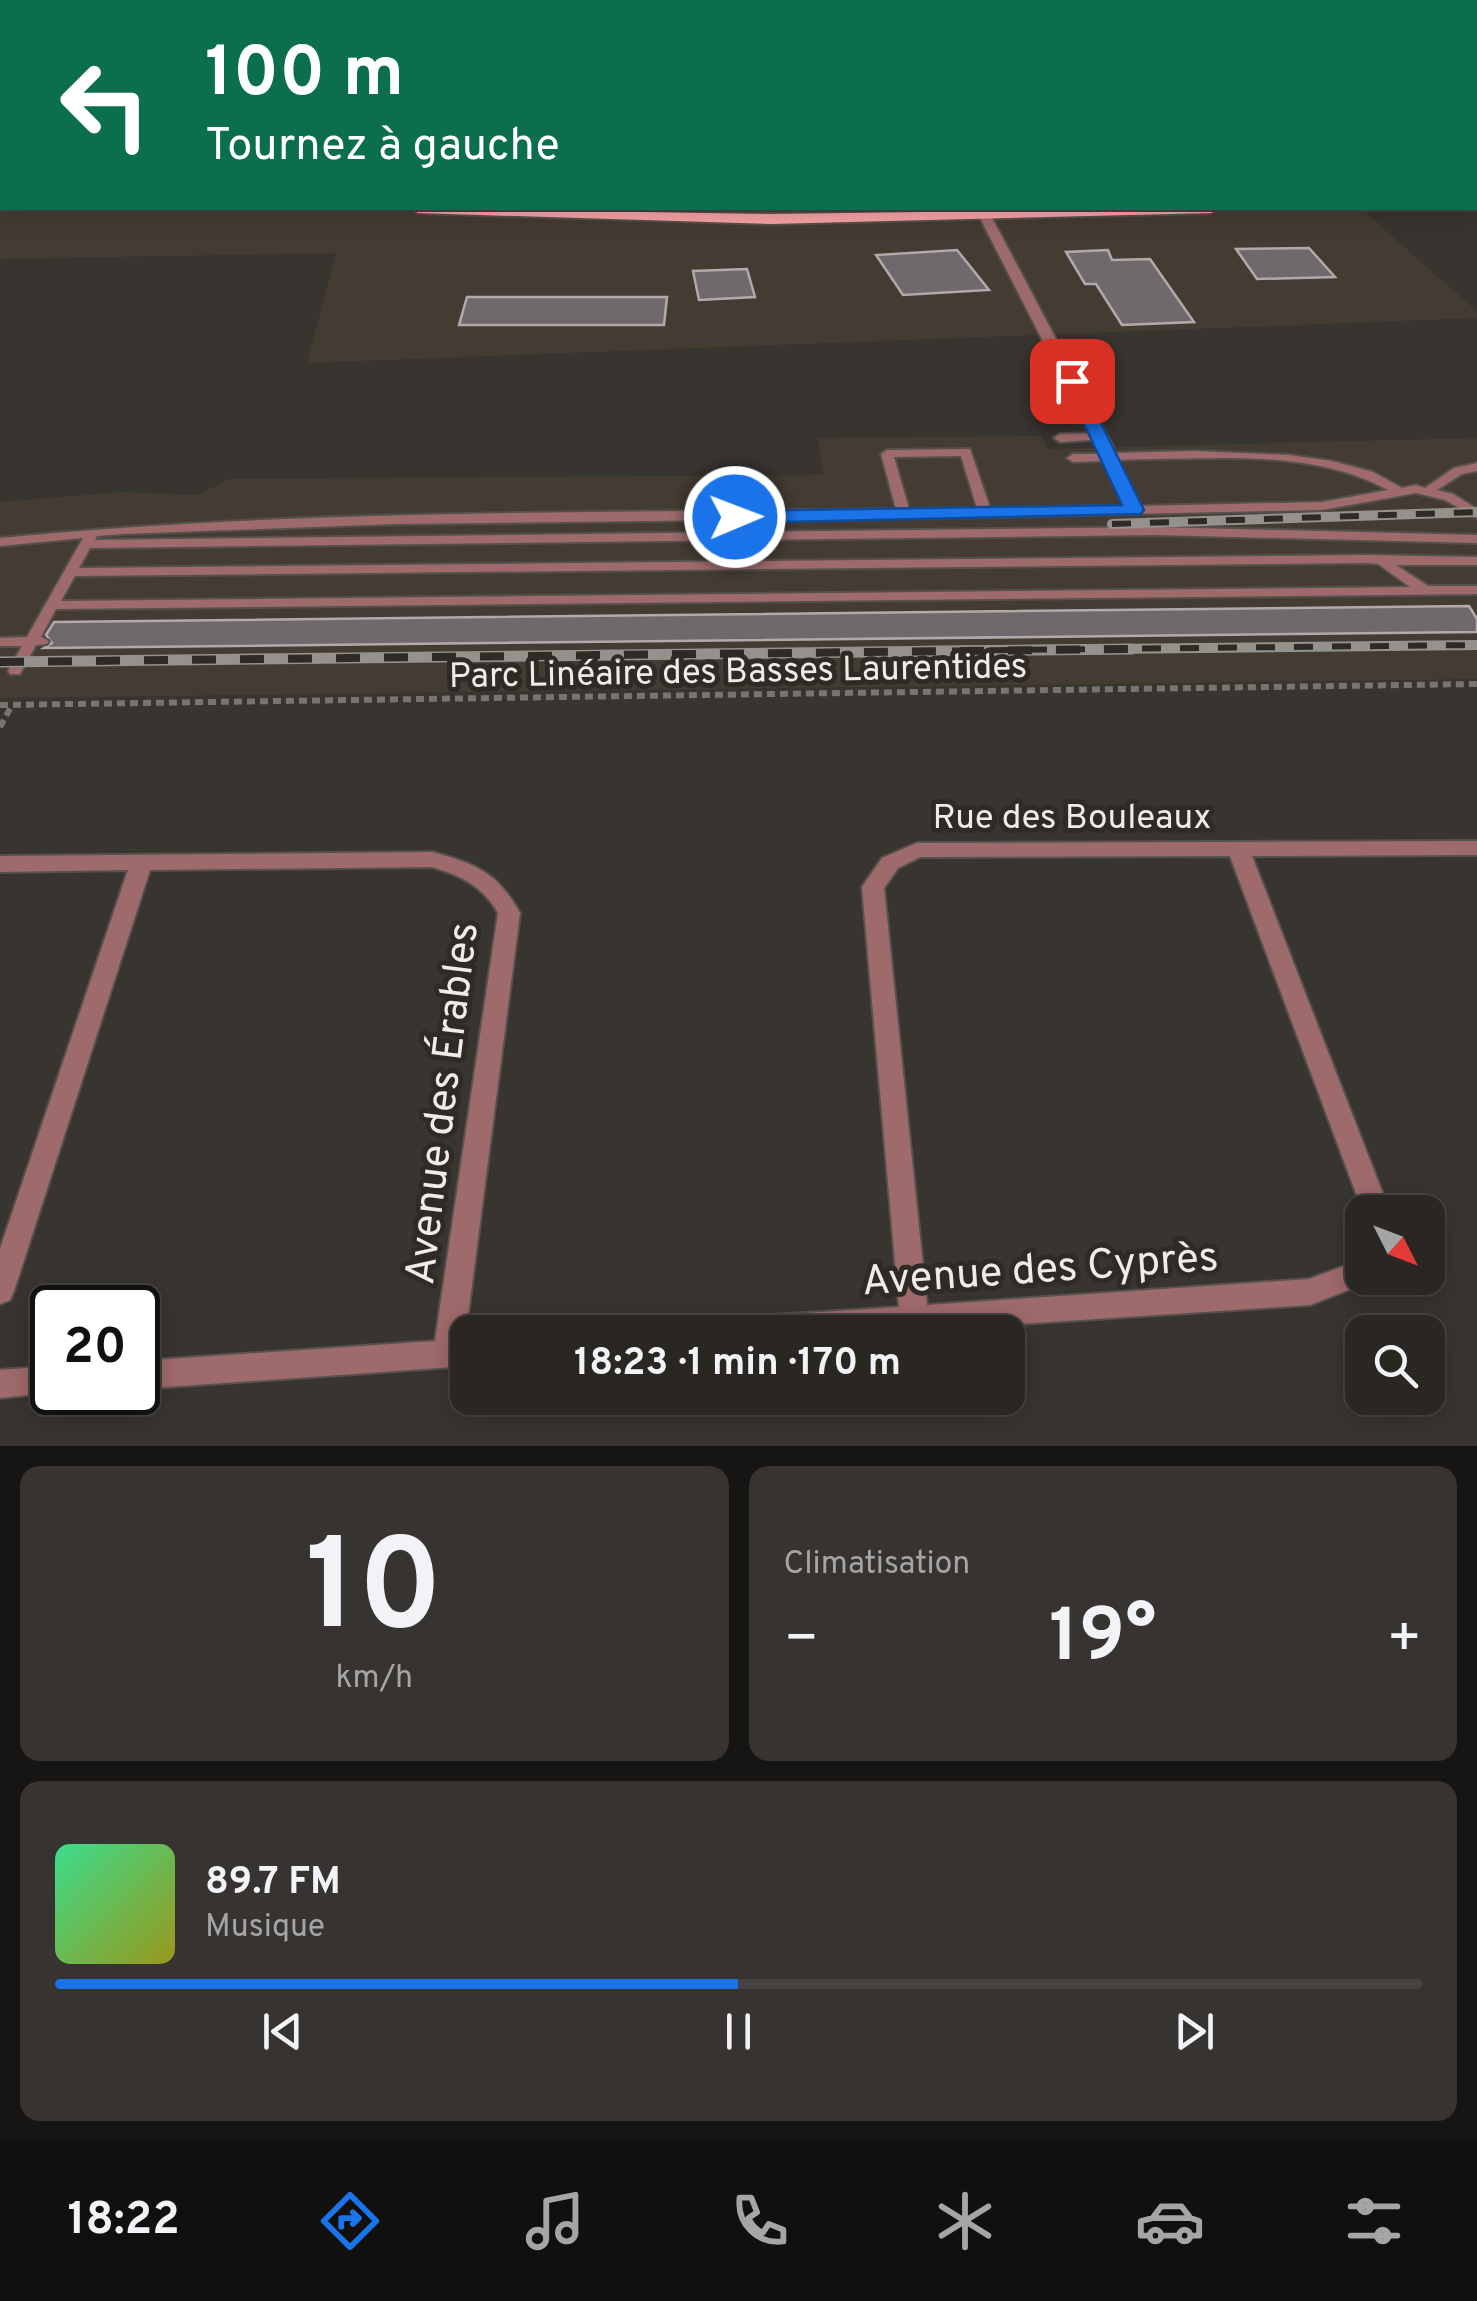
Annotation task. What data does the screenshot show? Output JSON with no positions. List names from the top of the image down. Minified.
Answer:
{"streets":{"street":["Rue des Bouleaux","Avenue des Érables","Avenue des Cyprès"],"path":["Parc Linéaire des Basses Laurentides"]},"north":"bottom right","page":{"turn":["100 m","Tournez à gauche"],"limit":"20","trip":"18:23 · 1 min · 170 m","tile":[["10","km/h"],"Climatisation"],"heat":["−","19°","+"],"song":["89.7 FM","Musique"],"tabs":"18:22"}}
